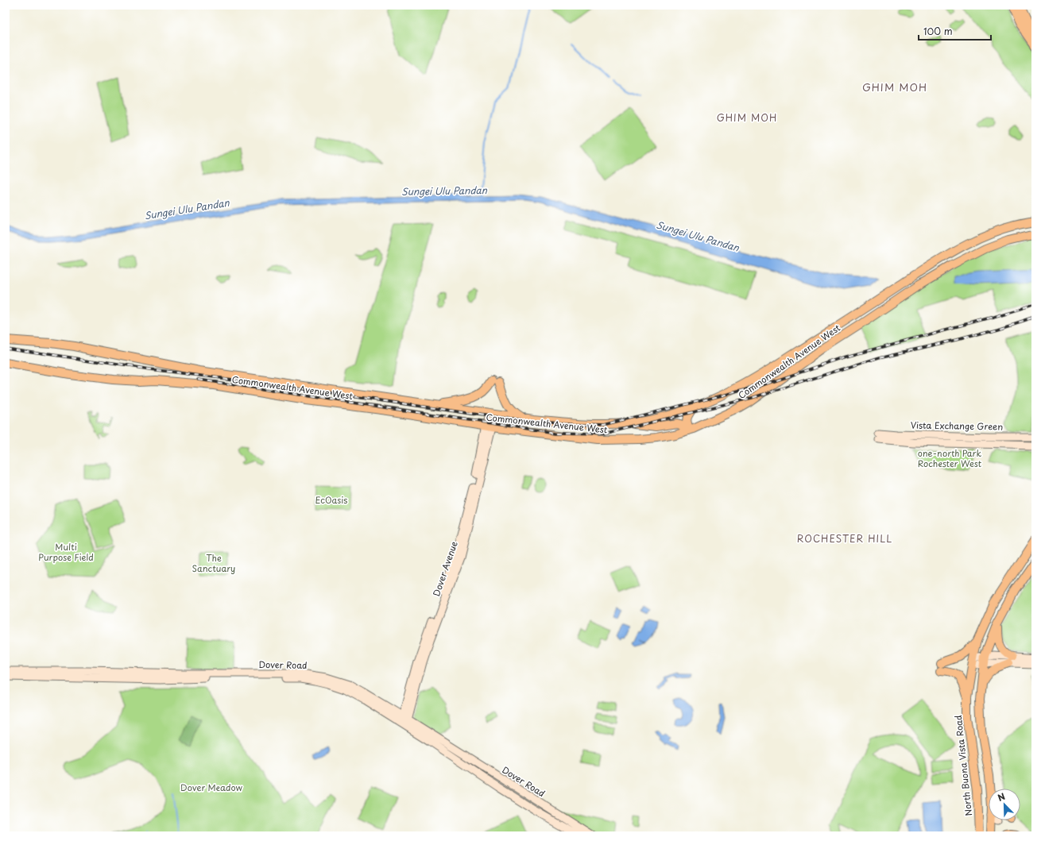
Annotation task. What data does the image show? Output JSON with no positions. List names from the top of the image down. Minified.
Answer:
{"streets":{"main road":["Commonwealth Avenue West","North Buona Vista Road"],"street":["Vista Exchange Green","Dover Avenue","Dover Road"]},"crossings":[["Commonwealth Avenue West","Dover Avenue"],["Dover Avenue","Dover Road"]],"districts":["GHIM MOH","GHIM MOH","ROCHESTER HILL"],"water":["Sungei Ulu Pandan"],"parks":["one-north Park Rochester West","EcOasis","Multi Purpose Field","The Sanctuary","Dover Meadow"],"scale_bar":"100 m","north":"top left"}
